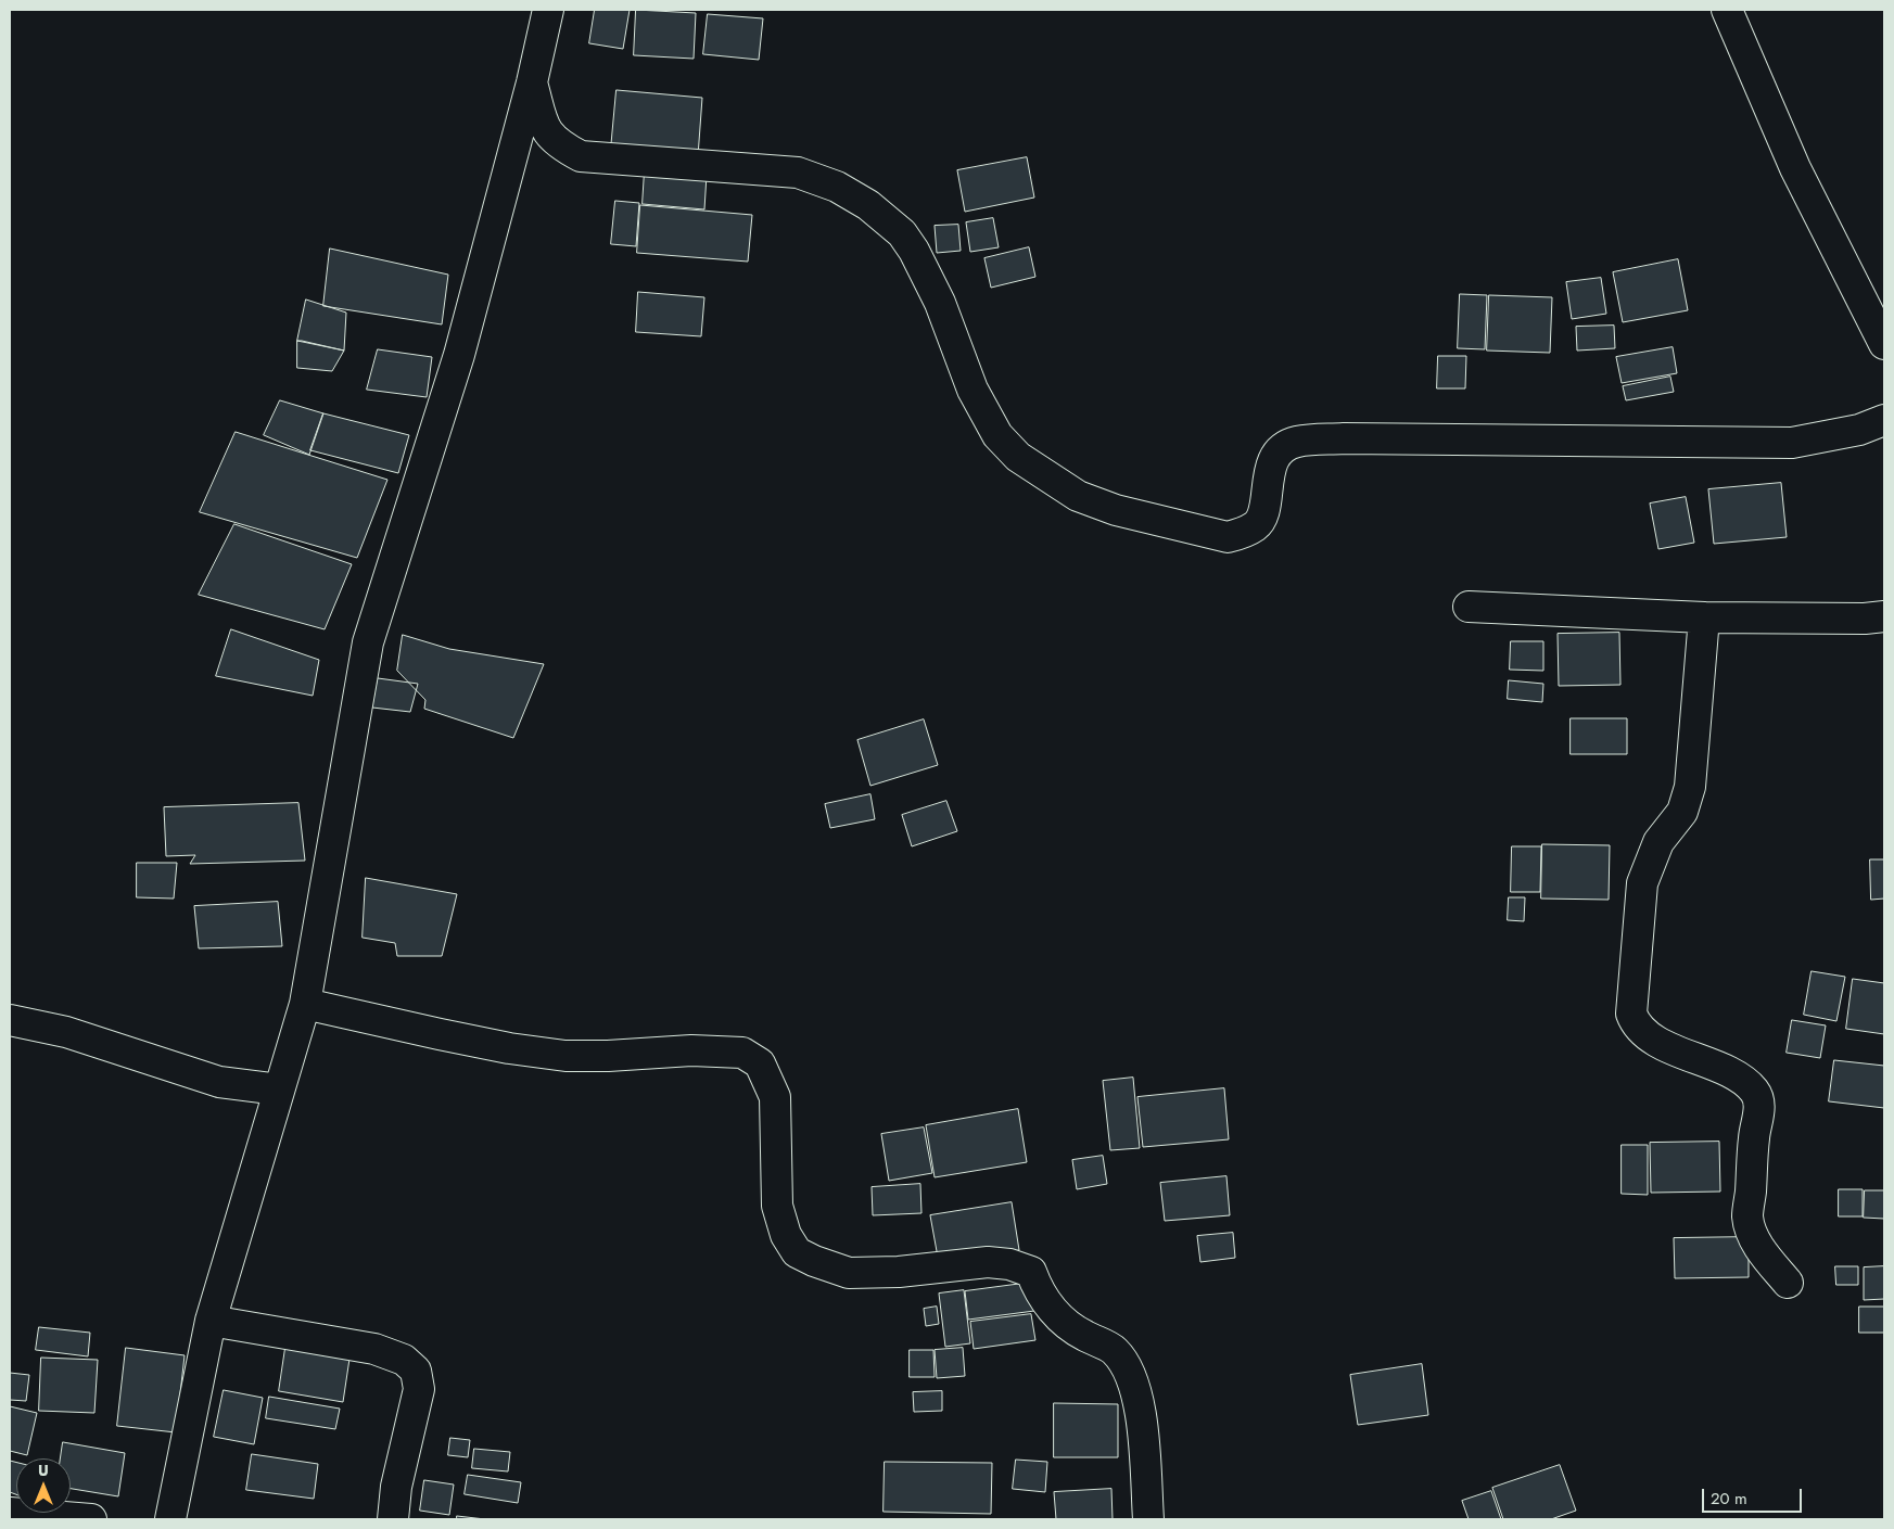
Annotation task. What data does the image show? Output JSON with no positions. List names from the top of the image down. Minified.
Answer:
{"scale_bar":"20 m","north":"top"}
